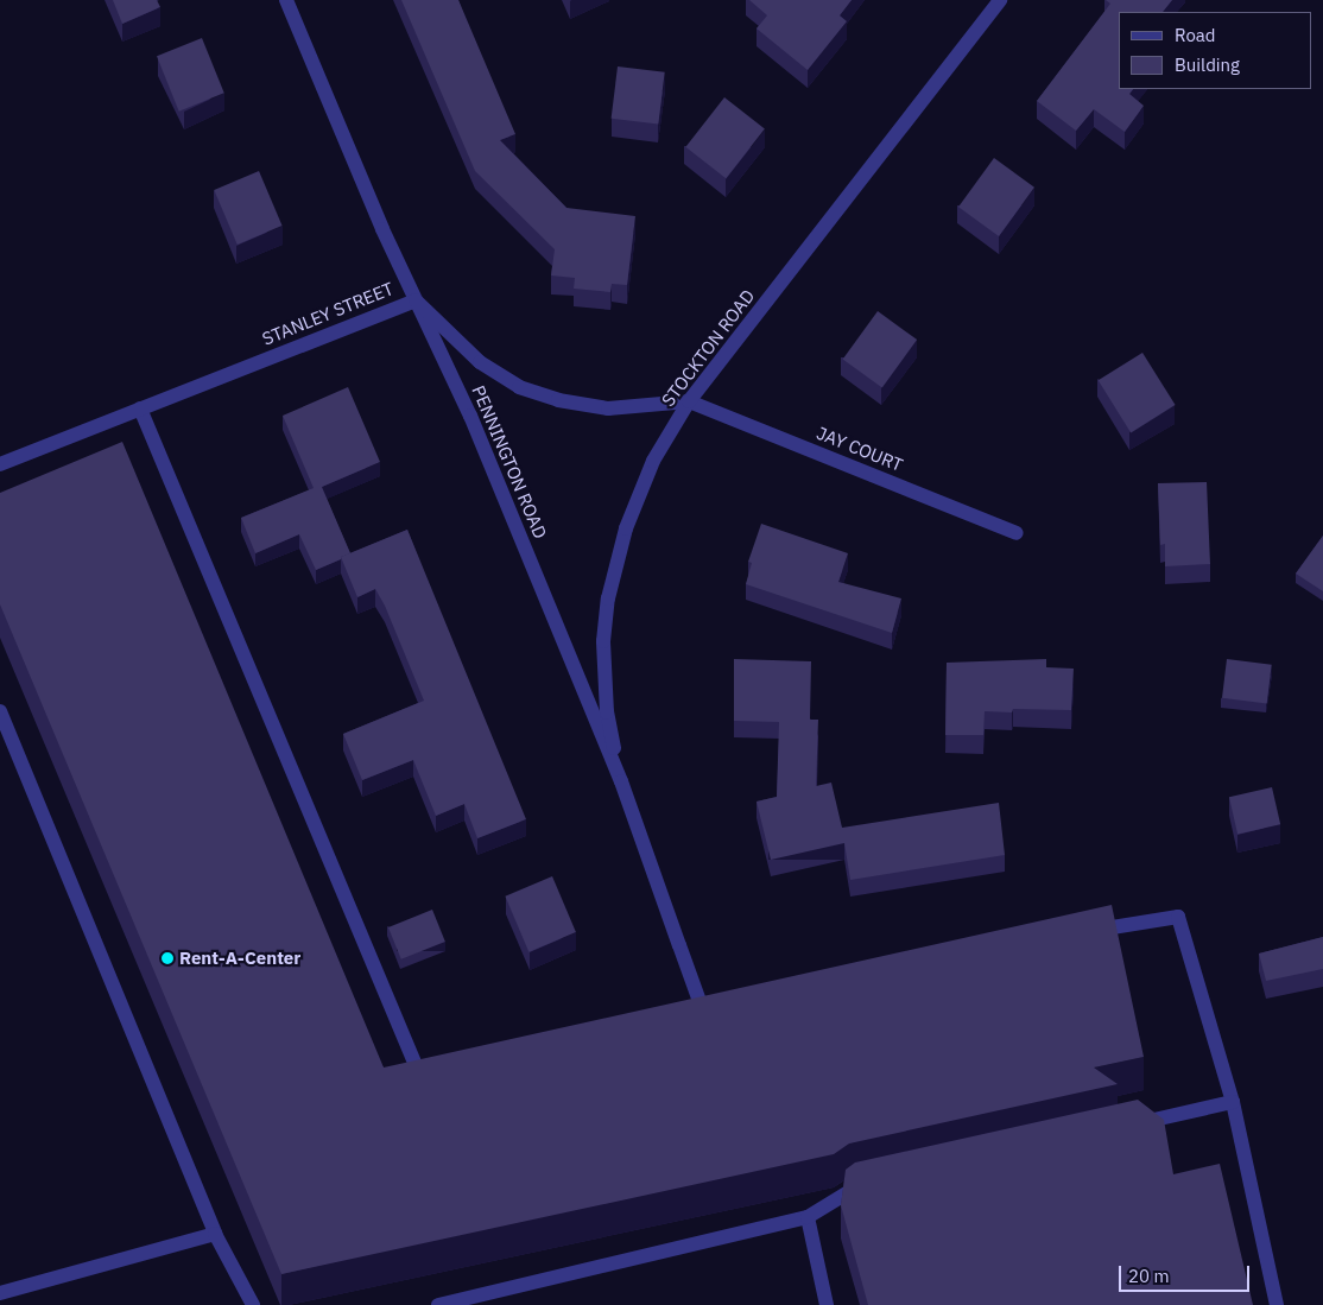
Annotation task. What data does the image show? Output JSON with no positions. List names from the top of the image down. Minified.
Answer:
{"streets":{"street":["STANLEY STREET","STOCKTON ROAD","JAY COURT","PENNINGTON ROAD"]},"crossings":[["STANLEY STREET","STOCKTON ROAD"],["STANLEY STREET","JAY COURT"],["STANLEY STREET","PENNINGTON ROAD"],["STOCKTON ROAD","JAY COURT"],["STOCKTON ROAD","PENNINGTON ROAD"]],"places":["Rent-A-Center"],"legend":["Road","Building"],"scale_bar":"20 m"}
